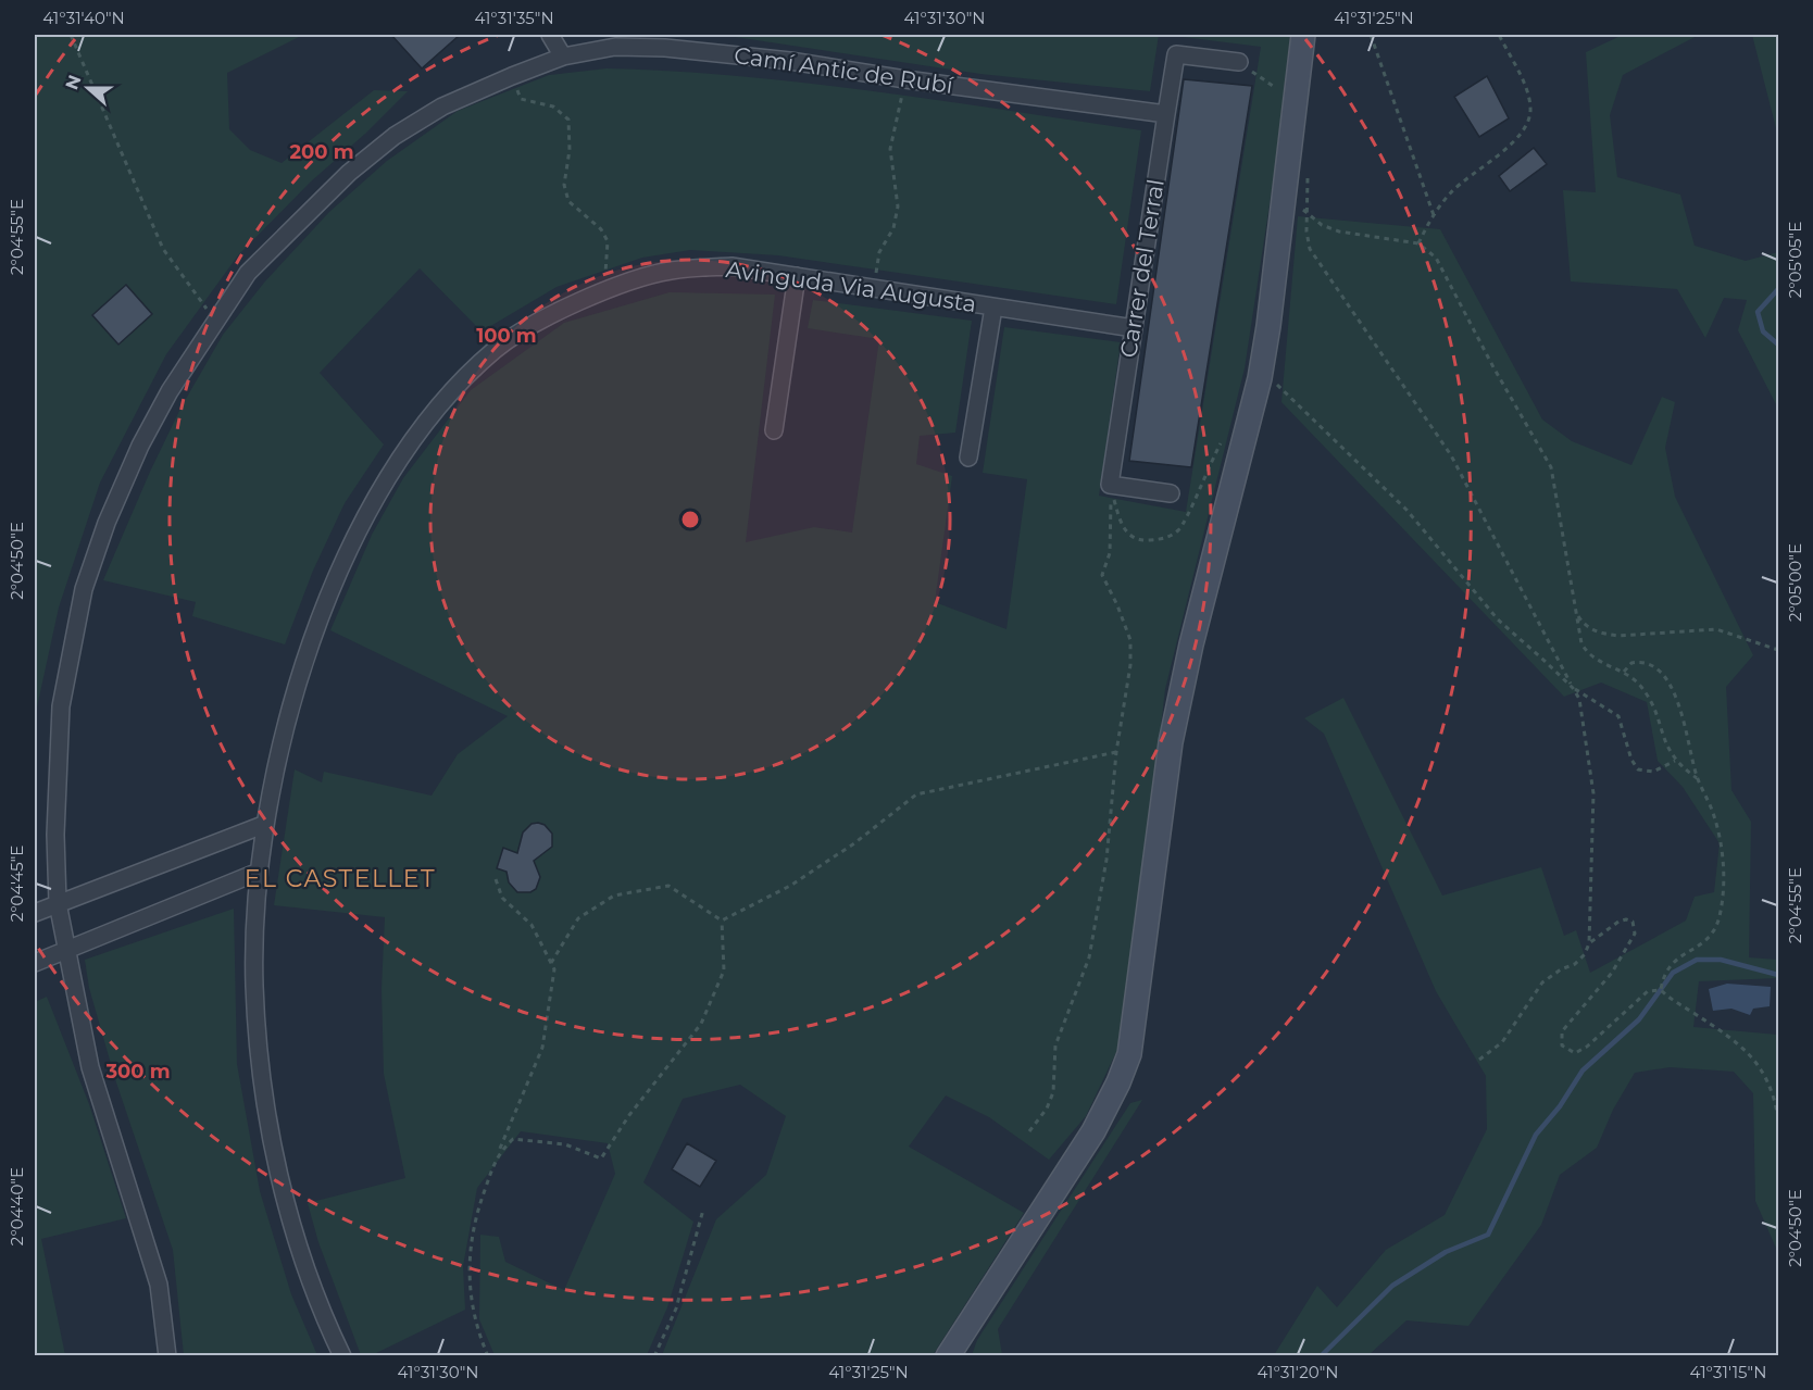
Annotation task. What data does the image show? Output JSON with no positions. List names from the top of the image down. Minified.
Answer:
{"streets":{"street":["Camí Antic de Rubí","Carrer del Terral","Avinguda Via Augusta"]},"crossings":[["Camí Antic de Rubí","Carrer del Terral"],["Carrer del Terral","Avinguda Via Augusta"]],"districts":["EL CASTELLET"],"north":"left","coordinates":["41°31'40\"N","41°31'35\"N","41°31'30\"N","41°31'25\"N","2°04'55\"E","2°05'05\"E","2°04'50\"E","2°05'00\"E","2°04'45\"E","2°04'40\"E","41°31'20\"N","41°31'15\"N"],"rings":["200 m","100 m","300 m"]}
